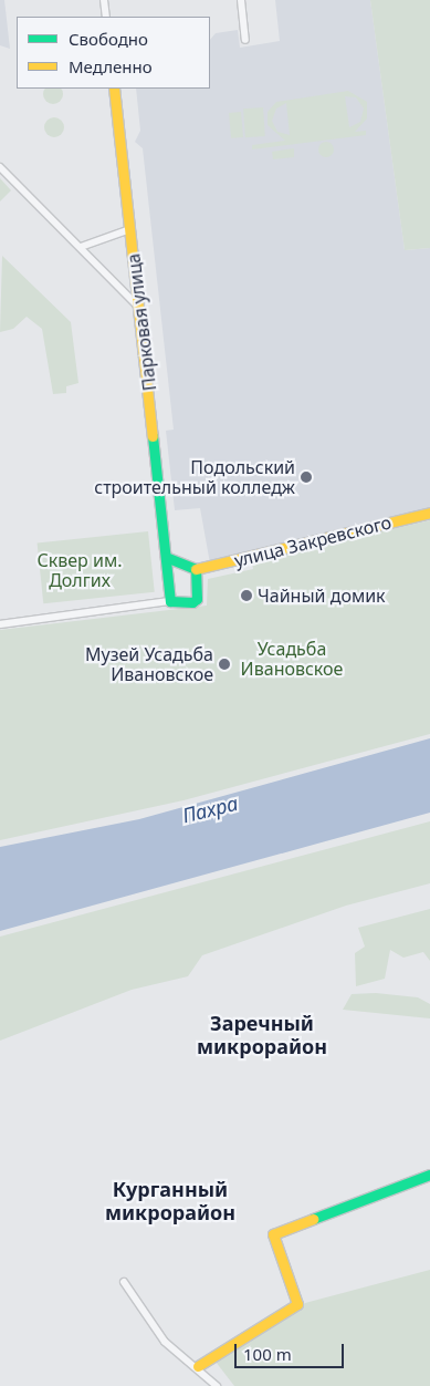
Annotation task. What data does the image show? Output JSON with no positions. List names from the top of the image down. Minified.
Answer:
{"streets":{"street":["Парковая улица","улица Закревского"]},"districts":["Заречный микрорайон","Курганный микрорайон"],"water":["Пахра"],"parks":["Сквер им. Долгих","Усадьба Ивановское"],"places":["Подольский строительный колледж","Чайный домик","Музей Усадьба Ивановское"],"legend":["Свободно","Медленно"],"scale_bar":"100 m"}
